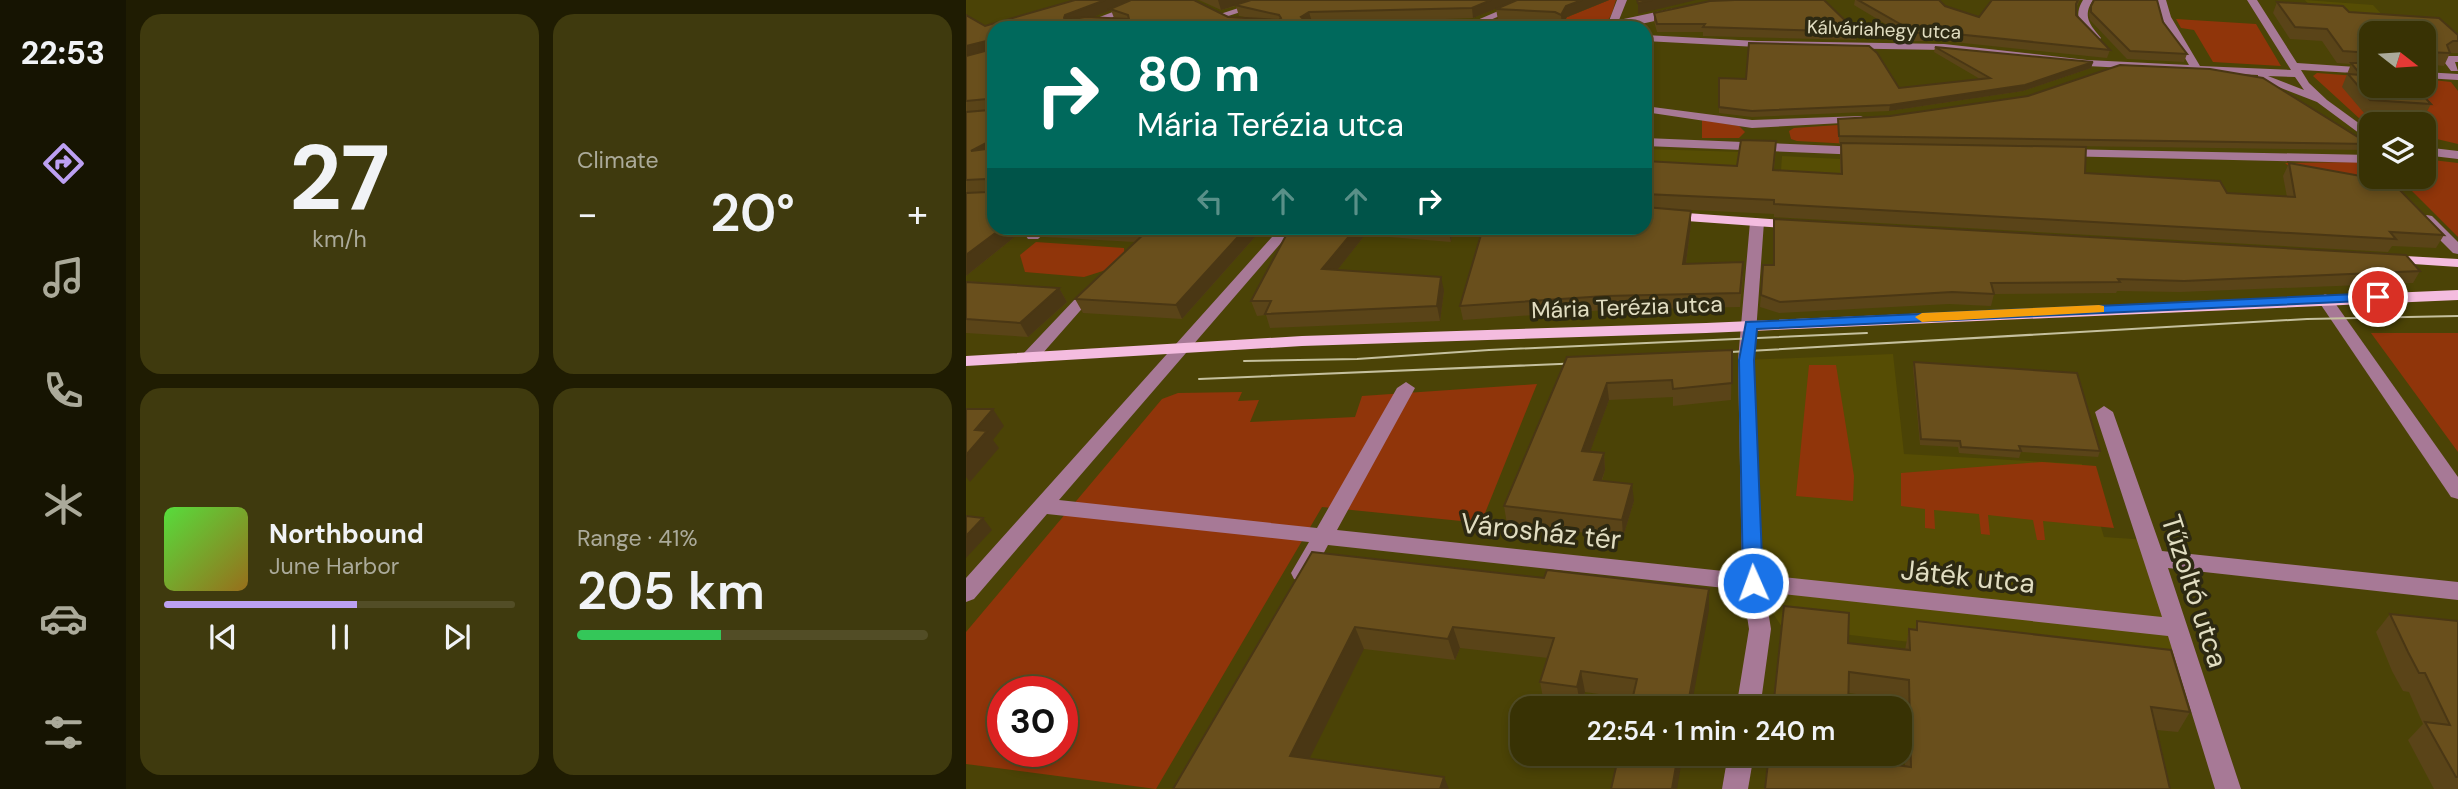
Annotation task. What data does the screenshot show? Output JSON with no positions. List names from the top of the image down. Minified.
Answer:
{"streets":{"main road":["Mária Terézia utca"],"street":["Kálváriahegy utca","Városház tér","Játék utca","Tűzoltó utca"]},"crossings":[["Városház tér","Játék utca"],["Játék utca","Tűzoltó utca"]],"north":"right","page":{"tabs":"22:53","tile":[["27","km/h"],"Climate",["Range · 41%","205 km"]],"turn":["80 m","Mária Terézia utca"],"heat":["−","20°","+"],"song":["Northbound","June Harbor"],"limit":"30","trip":"22:54 · 1 min · 240 m"}}
